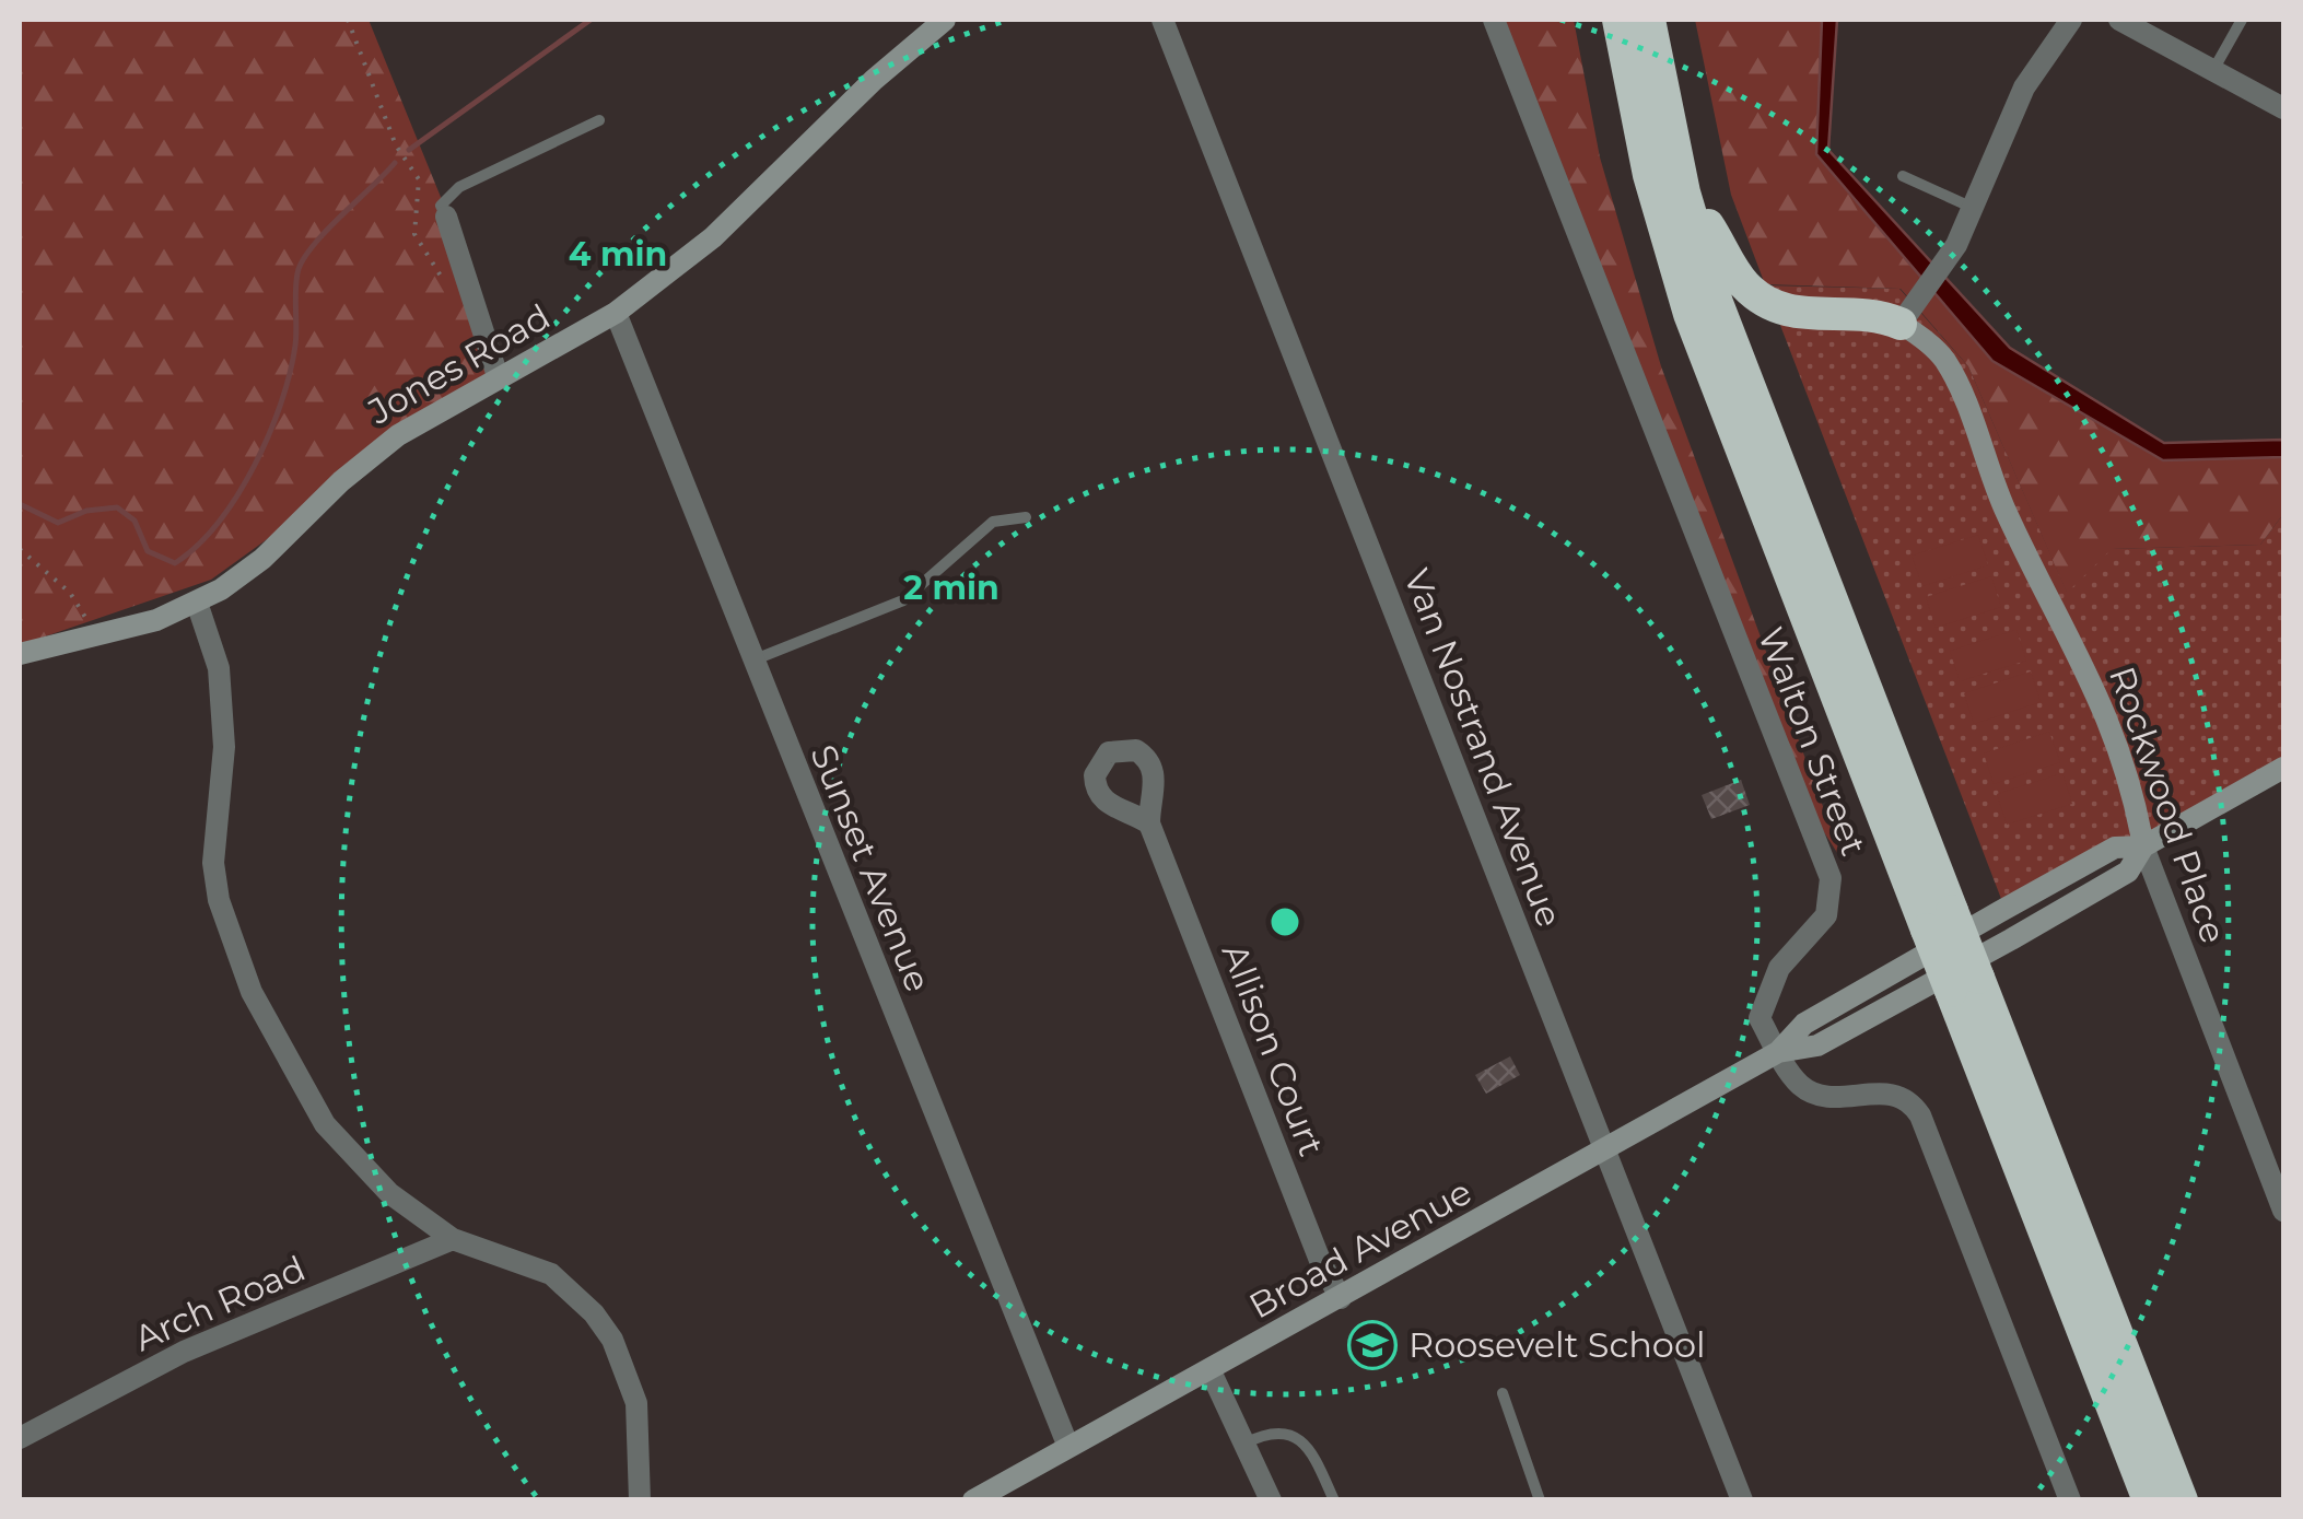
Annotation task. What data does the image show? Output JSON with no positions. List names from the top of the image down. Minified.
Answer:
{"streets":{"street":["Jones Road","Walton Street","Van Nostrand Avenue","Rockwood Place","Sunset Avenue","Allison Court","Broad Avenue","Arch Road"]},"crossings":[["Jones Road","Sunset Avenue"],["Walton Street","Broad Avenue"],["Van Nostrand Avenue","Broad Avenue"],["Rockwood Place","Broad Avenue"],["Sunset Avenue","Broad Avenue"],["Allison Court","Broad Avenue"]],"places":{"school or university":["Roosevelt School"]},"rings":["4 min","2 min"]}
